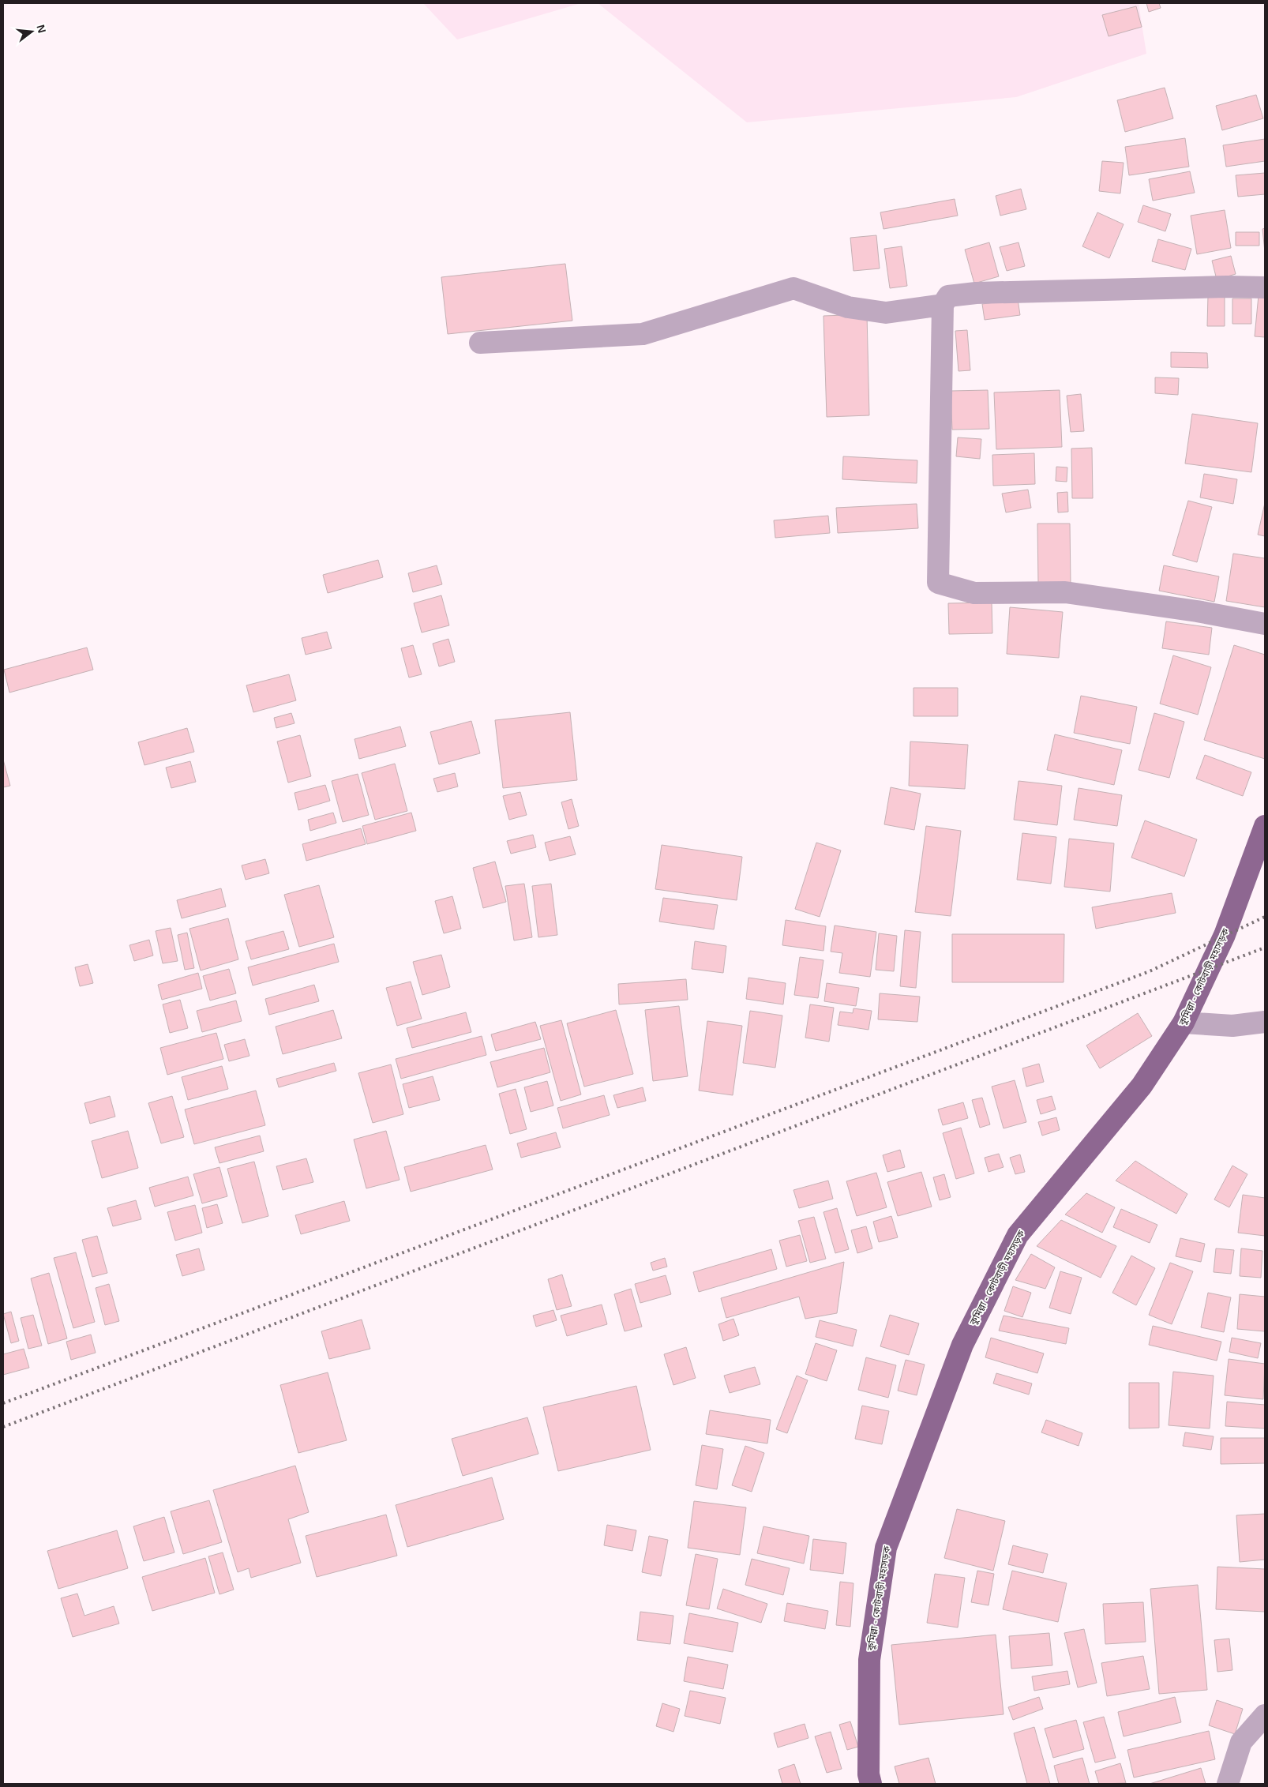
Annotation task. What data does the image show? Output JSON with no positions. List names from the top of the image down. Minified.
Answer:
{"streets":{"main road":["কুমিল্লা - কোটবাড়ী মহাসড়ক"]},"north":"right"}
